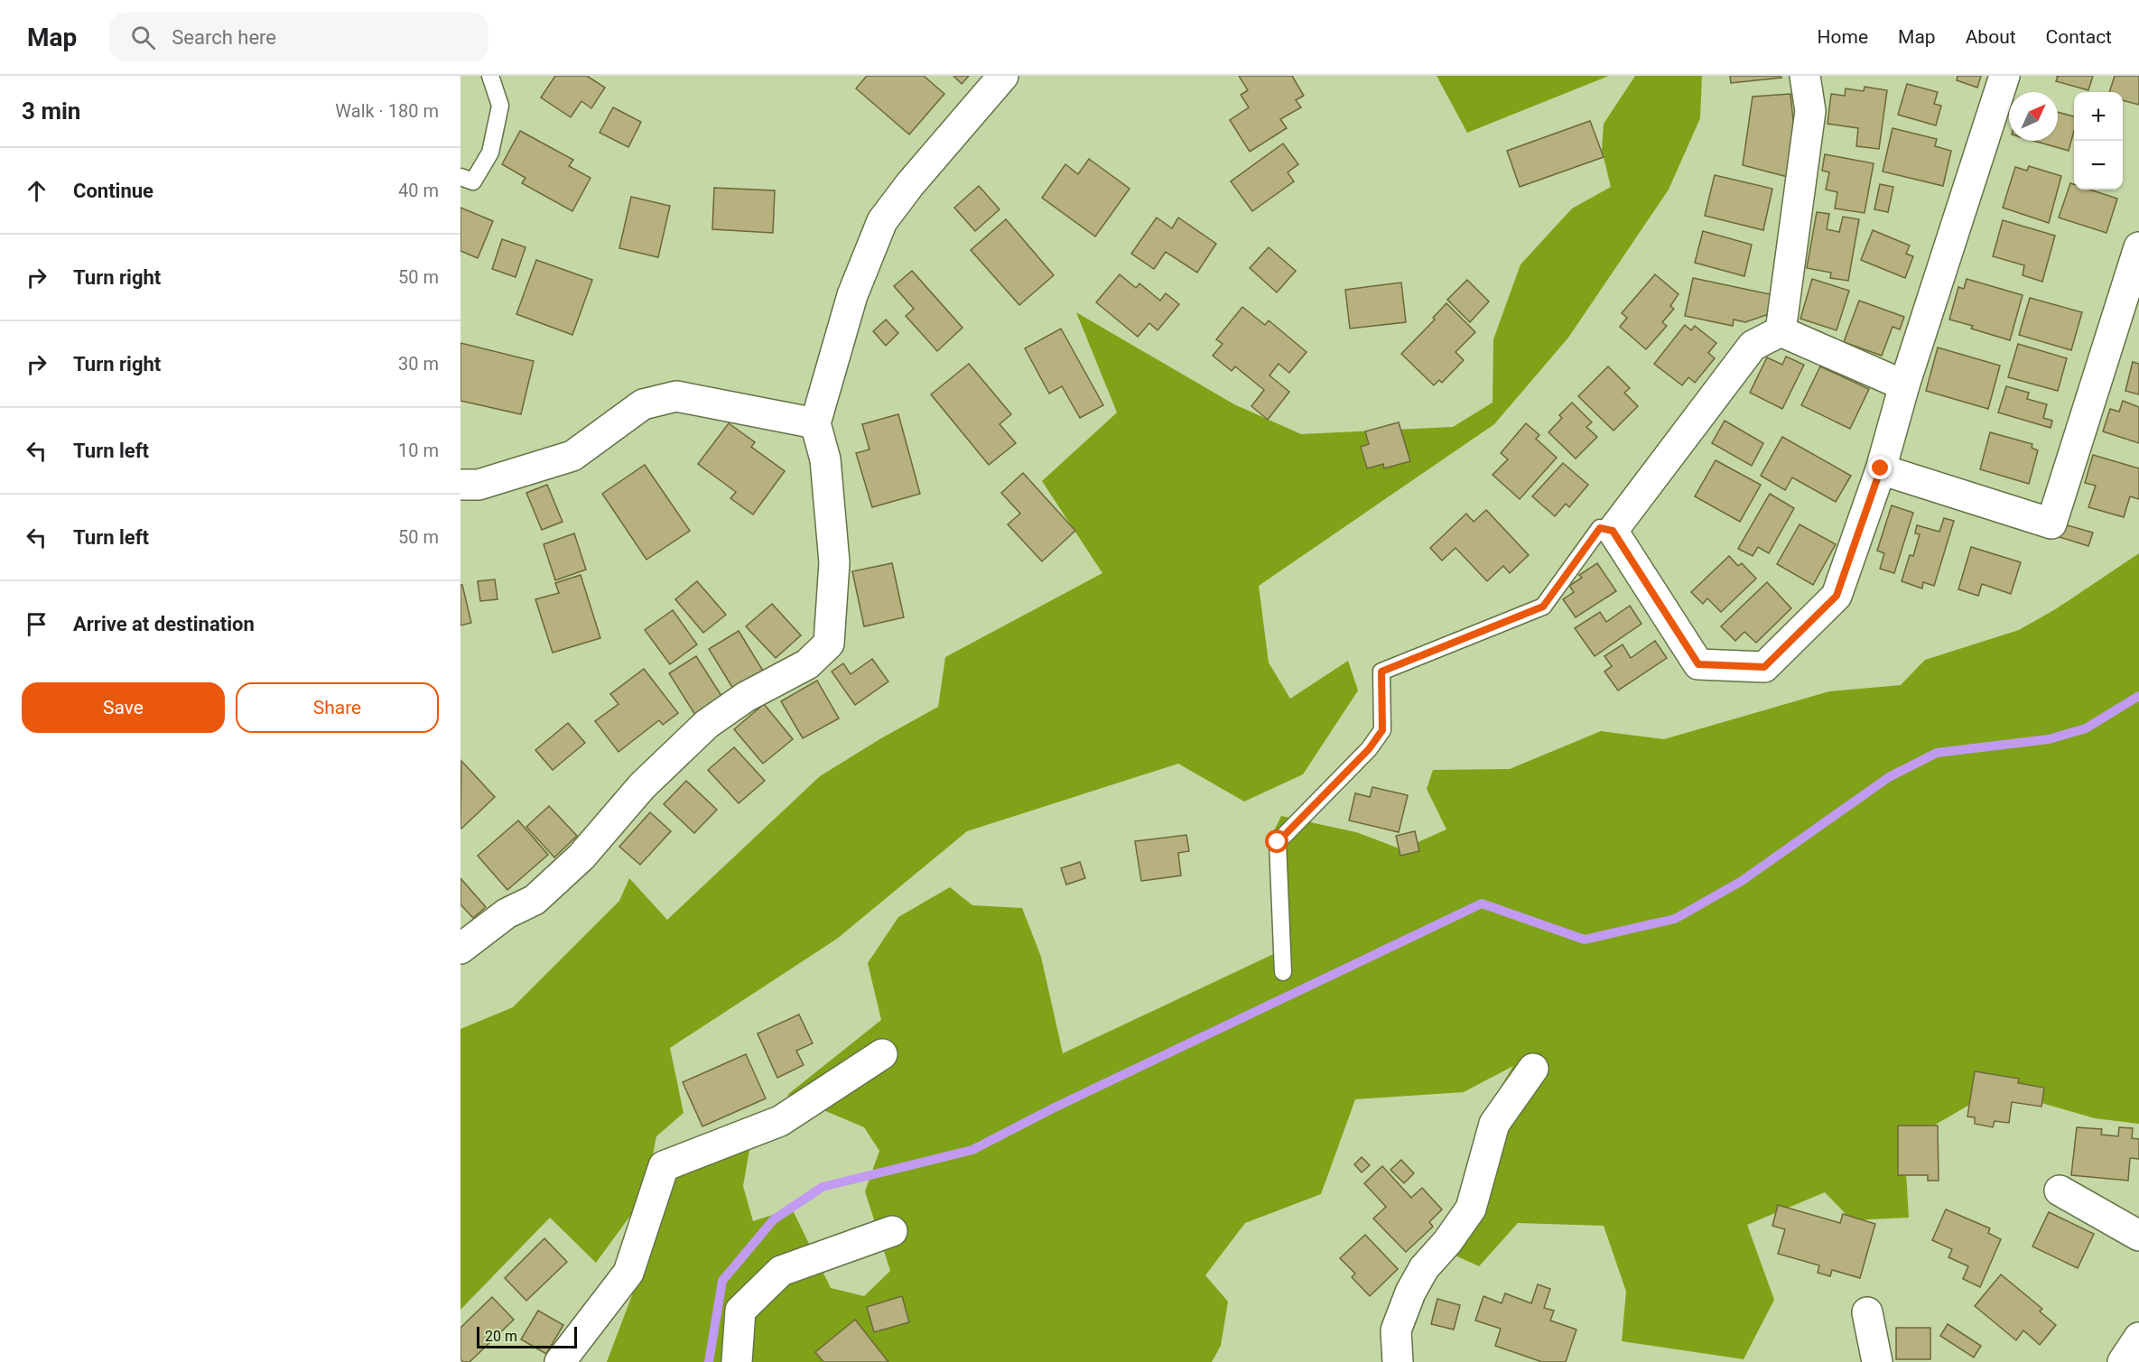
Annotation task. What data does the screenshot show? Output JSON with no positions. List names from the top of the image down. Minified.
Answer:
{"scale_bar":"20 m","north":"top right","page":{"header":"Map","search":"Search here","nav":["Home","Map","About","Contact"],"heading":["3 min","Walk · 180 m"],"map_buttons":["+","−"],"list":[["Continue","40 m"],["Turn right","50 m"],["Turn right","30 m"],["Turn left","10 m"],["Turn left","50 m"],"Arrive at destination"],"buttons":["Save","Share"],"scale":"20 m"}}
